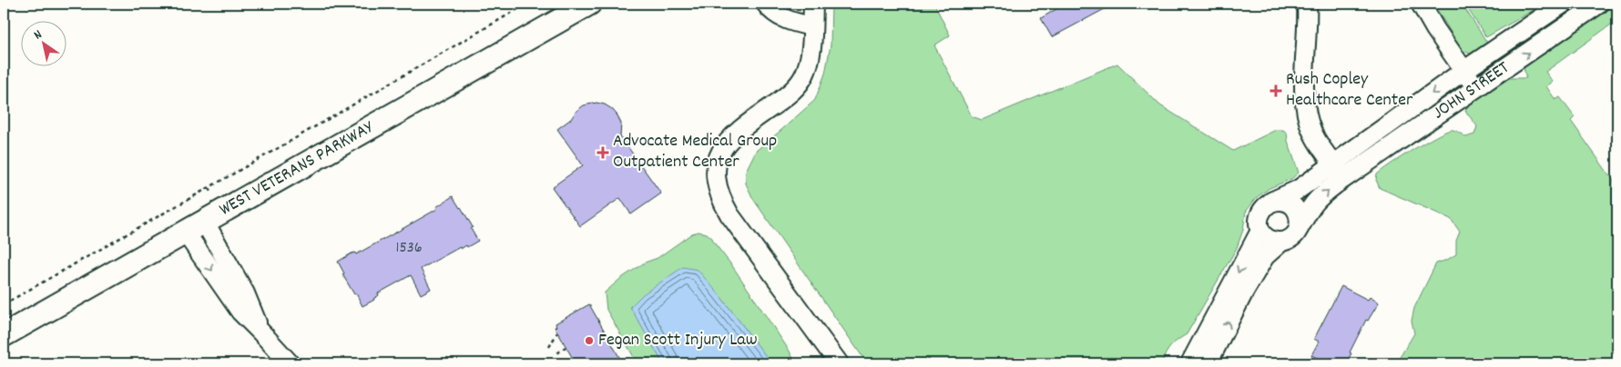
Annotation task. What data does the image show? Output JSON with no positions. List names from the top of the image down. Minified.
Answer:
{"streets":{"main road":["WEST VETERANS PARKWAY"],"street":["JOHN STREET"]},"places":{"health":["Rush Copley Healthcare Center","Advocate Medical Group Outpatient Center"],"other":["Fegan Scott Injury Law"]},"house_numbers":["1536"],"north":"top left"}
